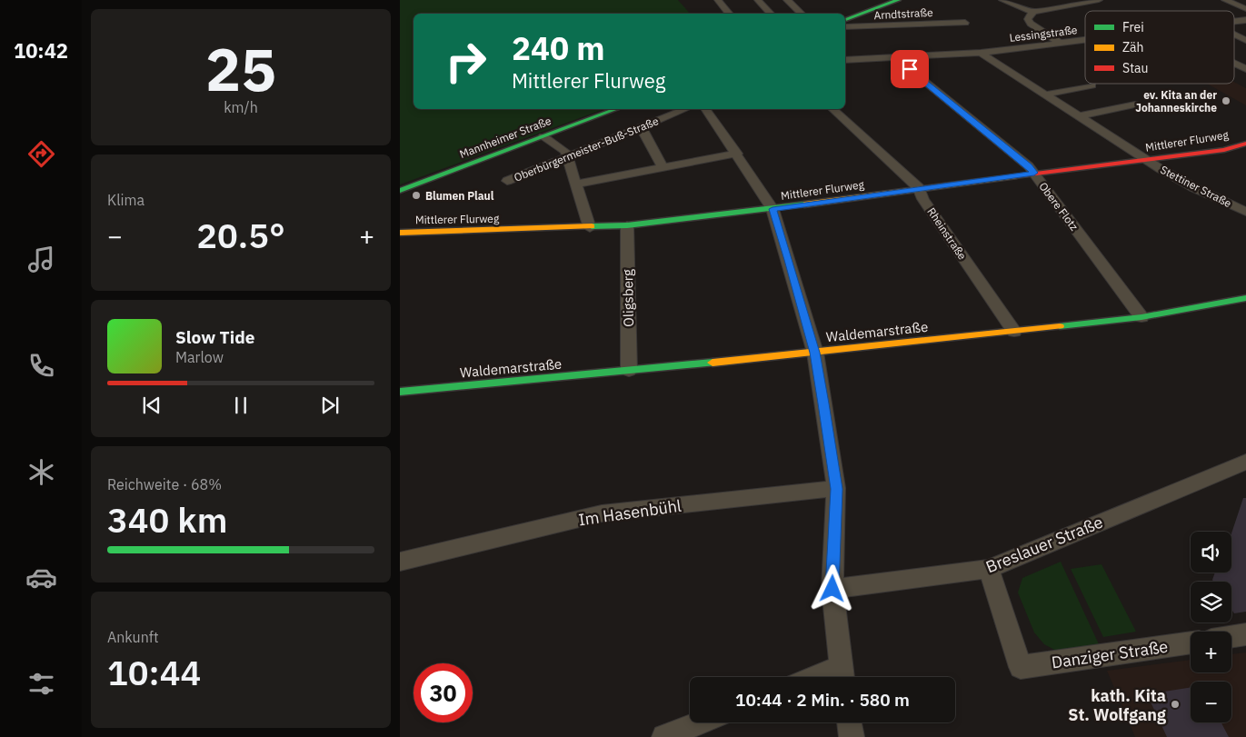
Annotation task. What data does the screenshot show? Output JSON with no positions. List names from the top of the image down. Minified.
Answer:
{"streets":{"street":["Arndtstraße","Lessingstraße","Mannheimer Straße","Mittlerer Flurweg","Oberbürgermeister-Buß-Straße","Stettiner Straße","Obere Flotz","Rheinstraße","Oligsberg","Waldemarstraße","Im Hasenbühl","Breslauer Straße","Danziger Straße"]},"crossings":[["Lessingstraße","Stettiner Straße"],["Lessingstraße","Obere Flotz"],["Mittlerer Flurweg","Stettiner Straße"],["Mittlerer Flurweg","Obere Flotz"],["Mittlerer Flurweg","Rheinstraße"],["Mittlerer Flurweg","Oligsberg"],["Obere Flotz","Waldemarstraße"],["Rheinstraße","Waldemarstraße"],["Oligsberg","Waldemarstraße"],["Breslauer Straße","Danziger Straße"]],"places":["ev. Kita an der Johanneskirche","Blumen Plaul","kath. Kita St. Wolfgang"],"legend":["Frei","Zäh","Stau"],"page":{"tabs":"10:42","tile":[["25","km/h"],"Klima",["Reichweite · 68%","340 km"],["Ankunft","10:44"]],"turn":["240 m","Mittlerer Flurweg"],"heat":["−","20.5°","+"],"song":["Slow Tide","Marlow"],"map_buttons":["+","−"],"limit":"30","trip":"10:44 · 2 Min. · 580 m"}}
